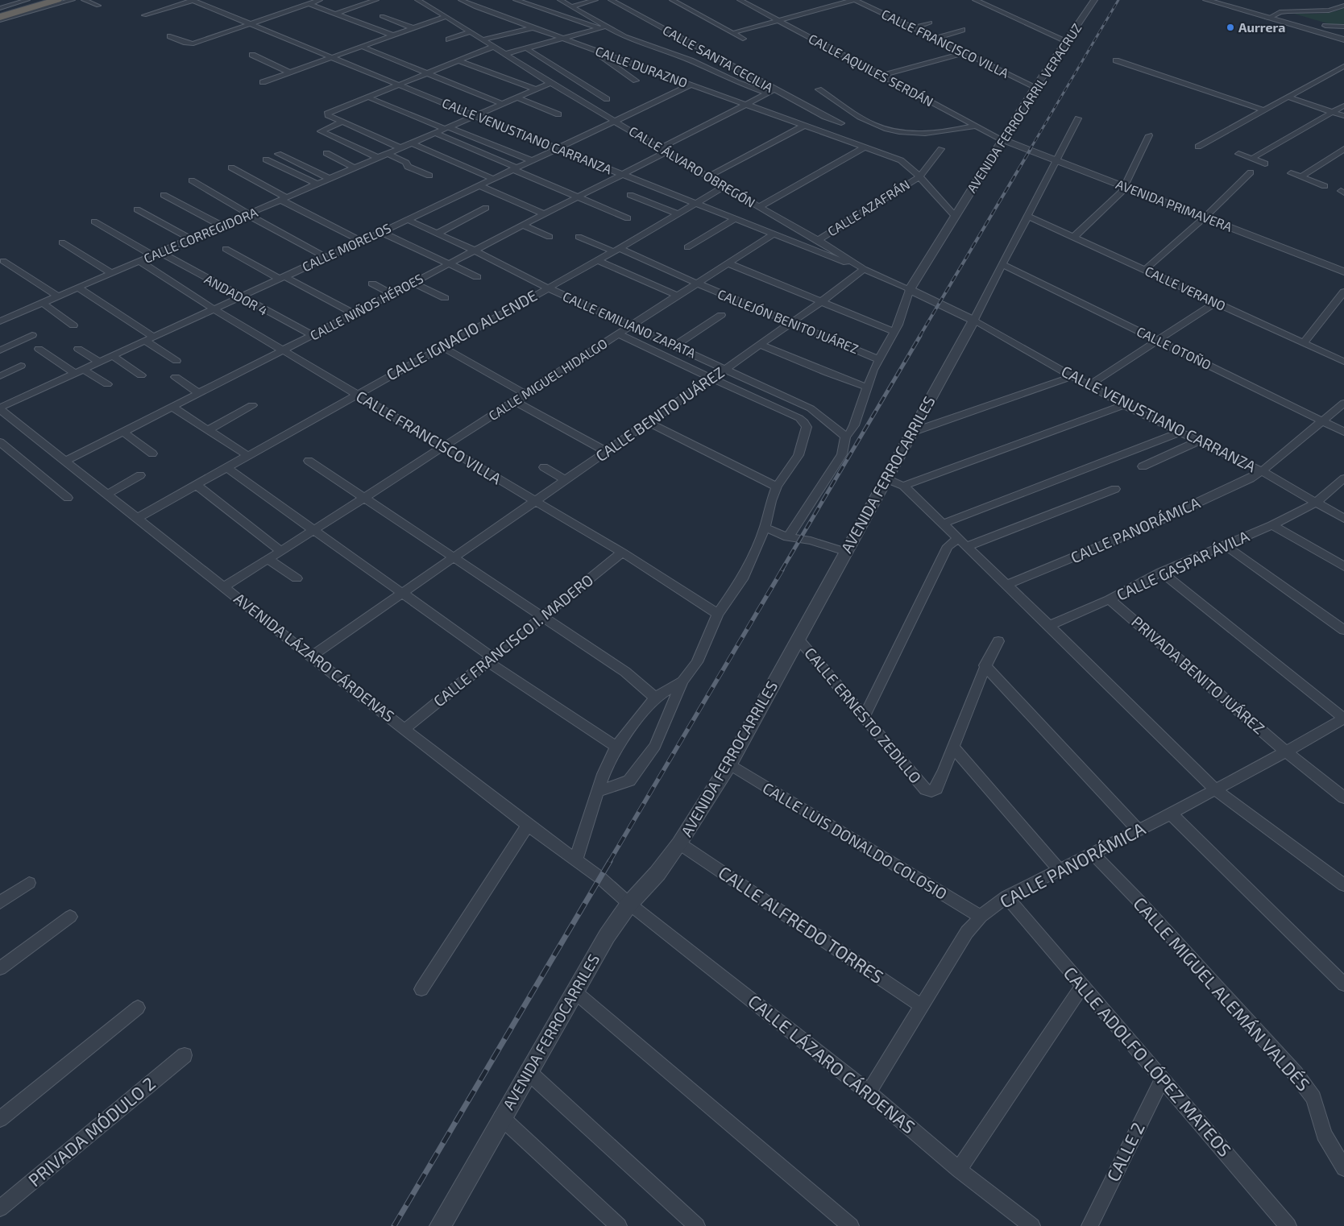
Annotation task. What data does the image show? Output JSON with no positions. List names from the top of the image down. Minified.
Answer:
{"streets":{"street":["CALLE FRANCISCO VILLA","CALLE SANTA CECILIA","CALLE DURAZNO","CALLE AQUILES SERDÁN","AVENIDA FERROCARRIL VERACRUZ","CALLE VENUSTIANO CARRANZA","CALLE ÁLVARO OBREGÓN","AVENIDA PRIMAVERA","CALLE AZAFRÁN","CALLE CORREGIDORA","CALLE MORELOS","CALLE VERANO","ANDADOR 4","CALLE NIÑOS HÉROES","CALLEJÓN BENITO JUÁREZ","CALLE EMILIANO ZAPATA","CALLE IGNACIO ALLENDE","CALLE OTOÑO","CALLE MIGUEL HIDALGO","CALLE BENITO JUÁREZ","AVENIDA FERROCARRILES","CALLE PANORÁMICA","CALLE GASPAR ÁVILA","CALLE FRANCISCO I. MADERO","AVENIDA LÁZARO CÁRDENAS","PRIVADA BENITO JUÁREZ","CALLE ERNESTO ZEDILLO","CALLE LUIS DONALDO COLOSIO","CALLE ALFREDO TORRES","CALLE MIGUEL ALEMÁN VALDÉS","CALLE ADOLFO LÓPEZ MATEOS","CALLE LÁZARO CÁRDENAS","PRIVADA MÓDULO 2","CALLE 2"]},"crossings":[["CALLE FRANCISCO VILLA","AVENIDA FERROCARRIL VERACRUZ"],["CALLE FRANCISCO VILLA","CALLE CORREGIDORA"],["CALLE FRANCISCO VILLA","CALLE MORELOS"],["CALLE FRANCISCO VILLA","CALLE NIÑOS HÉROES"],["CALLE FRANCISCO VILLA","CALLE IGNACIO ALLENDE"],["CALLE FRANCISCO VILLA","CALLE MIGUEL HIDALGO"],["CALLE FRANCISCO VILLA","CALLE BENITO JUÁREZ"],["CALLE FRANCISCO VILLA","CALLE FRANCISCO I. MADERO"],["CALLE SANTA CECILIA","CALLE NIÑOS HÉROES"],["CALLE DURAZNO","AVENIDA FERROCARRIL VERACRUZ"],["CALLE DURAZNO","CALLE AZAFRÁN"],["CALLE DURAZNO","CALLE MORELOS"],["CALLE DURAZNO","CALLE NIÑOS HÉROES"],["CALLE AQUILES SERDÁN","AVENIDA FERROCARRIL VERACRUZ"],["CALLE AQUILES SERDÁN","AVENIDA PRIMAVERA"],["AVENIDA FERROCARRIL VERACRUZ","CALLE ÁLVARO OBREGÓN"],["AVENIDA FERROCARRIL VERACRUZ","AVENIDA PRIMAVERA"],["CALLE VENUSTIANO CARRANZA","CALLE ÁLVARO OBREGÓN"],["CALLE VENUSTIANO CARRANZA","CALLE CORREGIDORA"],["CALLE VENUSTIANO CARRANZA","CALLE MORELOS"],["CALLE VENUSTIANO CARRANZA","CALLE NIÑOS HÉROES"],["CALLE VENUSTIANO CARRANZA","CALLE IGNACIO ALLENDE"],["CALLE VENUSTIANO CARRANZA","CALLE MIGUEL HIDALGO"],["CALLE VENUSTIANO CARRANZA","CALLE BENITO JUÁREZ"],["CALLE VENUSTIANO CARRANZA","AVENIDA FERROCARRILES"],["CALLE VENUSTIANO CARRANZA","CALLE PANORÁMICA"],["CALLE VENUSTIANO CARRANZA","CALLE GASPAR ÁVILA"],["CALLE ÁLVARO OBREGÓN","CALLE AZAFRÁN"],["CALLE ÁLVARO OBREGÓN","CALLE CORREGIDORA"],["CALLE ÁLVARO OBREGÓN","CALLE MORELOS"],["CALLE ÁLVARO OBREGÓN","CALLE NIÑOS HÉROES"],["CALLE ÁLVARO OBREGÓN","CALLE IGNACIO ALLENDE"],["CALLE ÁLVARO OBREGÓN","CALLE BENITO JUÁREZ"],["CALLE ÁLVARO OBREGÓN","AVENIDA FERROCARRILES"],["CALLE CORREGIDORA","ANDADOR 4"],["CALLE MORELOS","ANDADOR 4"],["CALLE MORELOS","CALLE EMILIANO ZAPATA"],["CALLE MORELOS","AVENIDA LÁZARO CÁRDENAS"],["ANDADOR 4","CALLE NIÑOS HÉROES"],["CALLE NIÑOS HÉROES","CALLE EMILIANO ZAPATA"],["CALLE NIÑOS HÉROES","AVENIDA LÁZARO CÁRDENAS"],["CALLEJÓN BENITO JUÁREZ","CALLE IGNACIO ALLENDE"],["CALLEJÓN BENITO JUÁREZ","CALLE MIGUEL HIDALGO"],["CALLEJÓN BENITO JUÁREZ","CALLE BENITO JUÁREZ"],["CALLE EMILIANO ZAPATA","CALLE IGNACIO ALLENDE"],["CALLE EMILIANO ZAPATA","CALLE MIGUEL HIDALGO"],["CALLE EMILIANO ZAPATA","CALLE BENITO JUÁREZ"],["CALLE IGNACIO ALLENDE","AVENIDA LÁZARO CÁRDENAS"],["CALLE OTOÑO","CALLE PANORÁMICA"],["CALLE MIGUEL HIDALGO","AVENIDA LÁZARO CÁRDENAS"],["CALLE BENITO JUÁREZ","AVENIDA LÁZARO CÁRDENAS"],["AVENIDA FERROCARRILES","AVENIDA LÁZARO CÁRDENAS"],["AVENIDA FERROCARRILES","CALLE ERNESTO ZEDILLO"],["AVENIDA FERROCARRILES","CALLE LUIS DONALDO COLOSIO"],["AVENIDA FERROCARRILES","CALLE ALFREDO TORRES"],["AVENIDA FERROCARRILES","CALLE LÁZARO CÁRDENAS"],["CALLE PANORÁMICA","PRIVADA BENITO JUÁREZ"],["CALLE PANORÁMICA","CALLE LUIS DONALDO COLOSIO"],["CALLE PANORÁMICA","CALLE ALFREDO TORRES"],["CALLE PANORÁMICA","CALLE MIGUEL ALEMÁN VALDÉS"],["CALLE PANORÁMICA","CALLE ADOLFO LÓPEZ MATEOS"],["CALLE PANORÁMICA","CALLE LÁZARO CÁRDENAS"],["CALLE GASPAR ÁVILA","PRIVADA BENITO JUÁREZ"],["CALLE FRANCISCO I. MADERO","AVENIDA LÁZARO CÁRDENAS"],["AVENIDA LÁZARO CÁRDENAS","CALLE LÁZARO CÁRDENAS"],["CALLE ADOLFO LÓPEZ MATEOS","CALLE 2"]],"places":["Aurrera"]}
